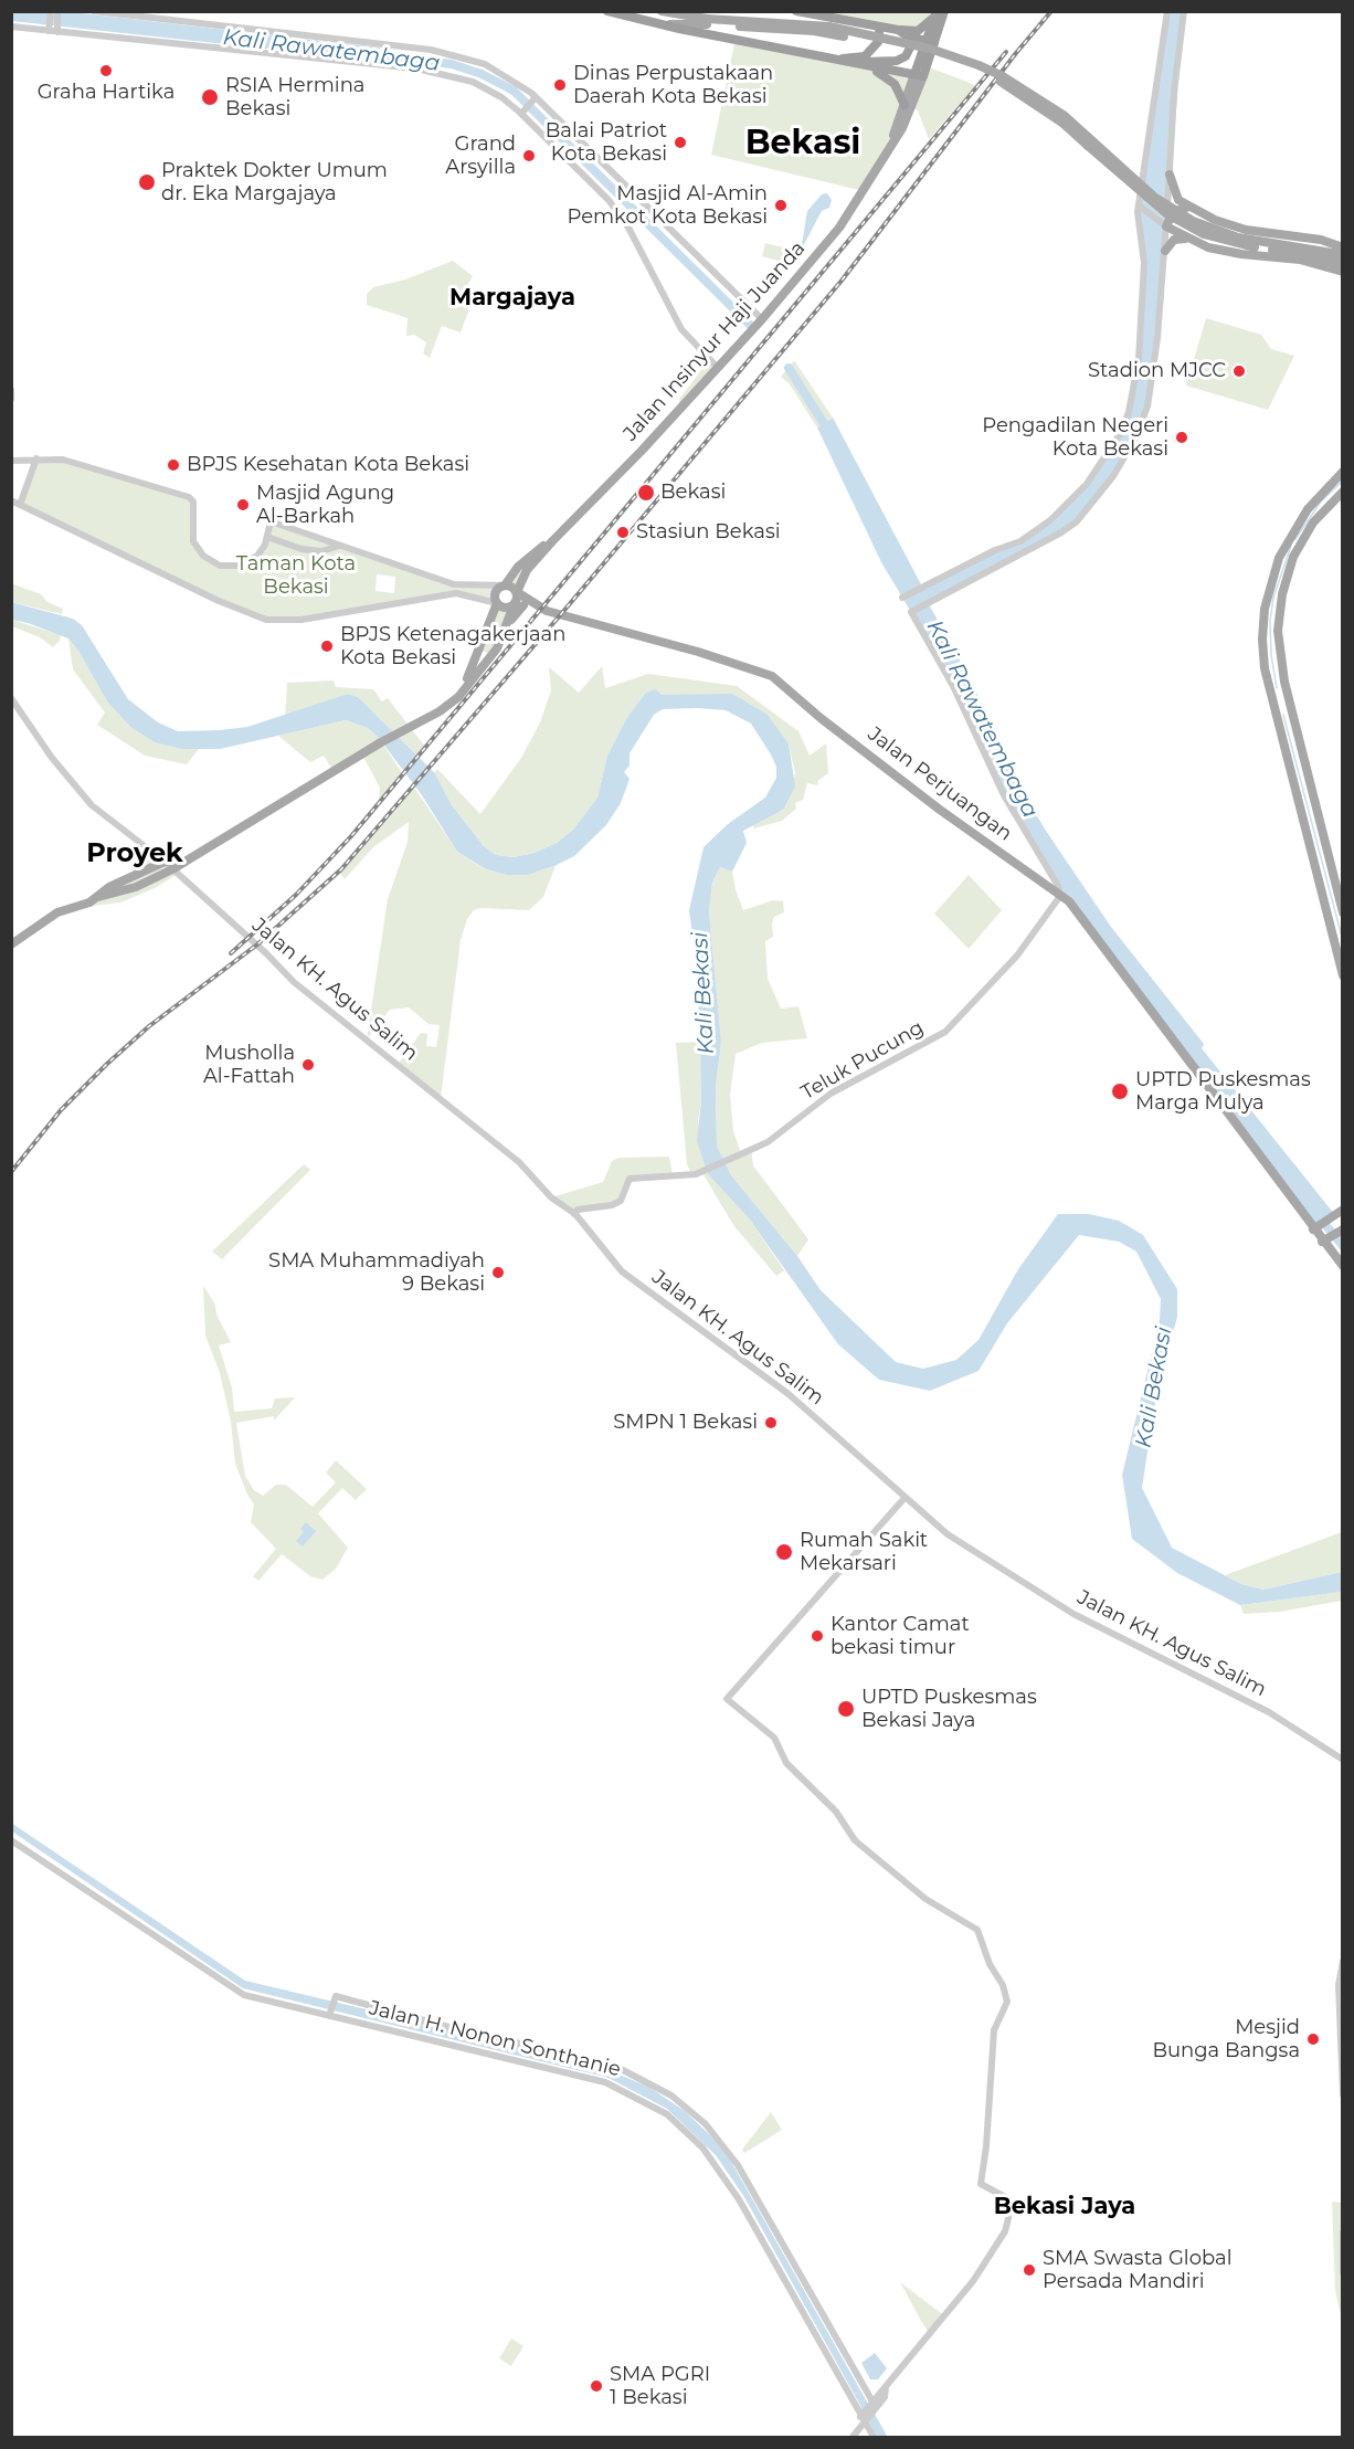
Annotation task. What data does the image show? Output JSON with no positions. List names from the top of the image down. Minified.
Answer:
{"streets":{"main road":["Jalan Insinyur Haji Juanda","Jalan Perjuangan"],"street":["Jalan KH. Agus Salim","Teluk Pucung","Jalan H. Nonon Sonthanie"]},"crossings":[["Jalan Insinyur Haji Juanda","Jalan Perjuangan"],["Jalan Perjuangan","Teluk Pucung"],["Jalan KH. Agus Salim","Teluk Pucung"]],"districts":["Bekasi","Margajaya","Proyek","Bekasi Jaya"],"water":["Kali Rawatembaga","Kali Bekasi"],"parks":["Taman Kota Bekasi"],"places":["Graha Hartika","Dinas Perpustakaan Daerah Kota Bekasi","RSIA Hermina Bekasi","Balai Patriot Kota Bekasi","Grand Arsyilla","Praktek Dokter Umum dr. Eka Margajaya","Masjid Al-Amin Pemkot Kota Bekasi","Stadion MJCC","Pengadilan Negeri Kota Bekasi","BPJS Kesehatan Kota Bekasi","Bekasi","Masjid Agung Al-Barkah","Stasiun Bekasi","BPJS Ketenagakerjaan Kota Bekasi","Musholla Al-Fattah","UPTD Puskesmas Marga Mulya","SMA Muhammadiyah 9 Bekasi","SMPN 1 Bekasi","Rumah Sakit Mekarsari","Kantor Camat bekasi timur","UPTD Puskesmas Bekasi Jaya","Mesjid Bunga Bangsa","SMA Swasta Global Persada Mandiri","SMA PGRI 1 Bekasi"]}
